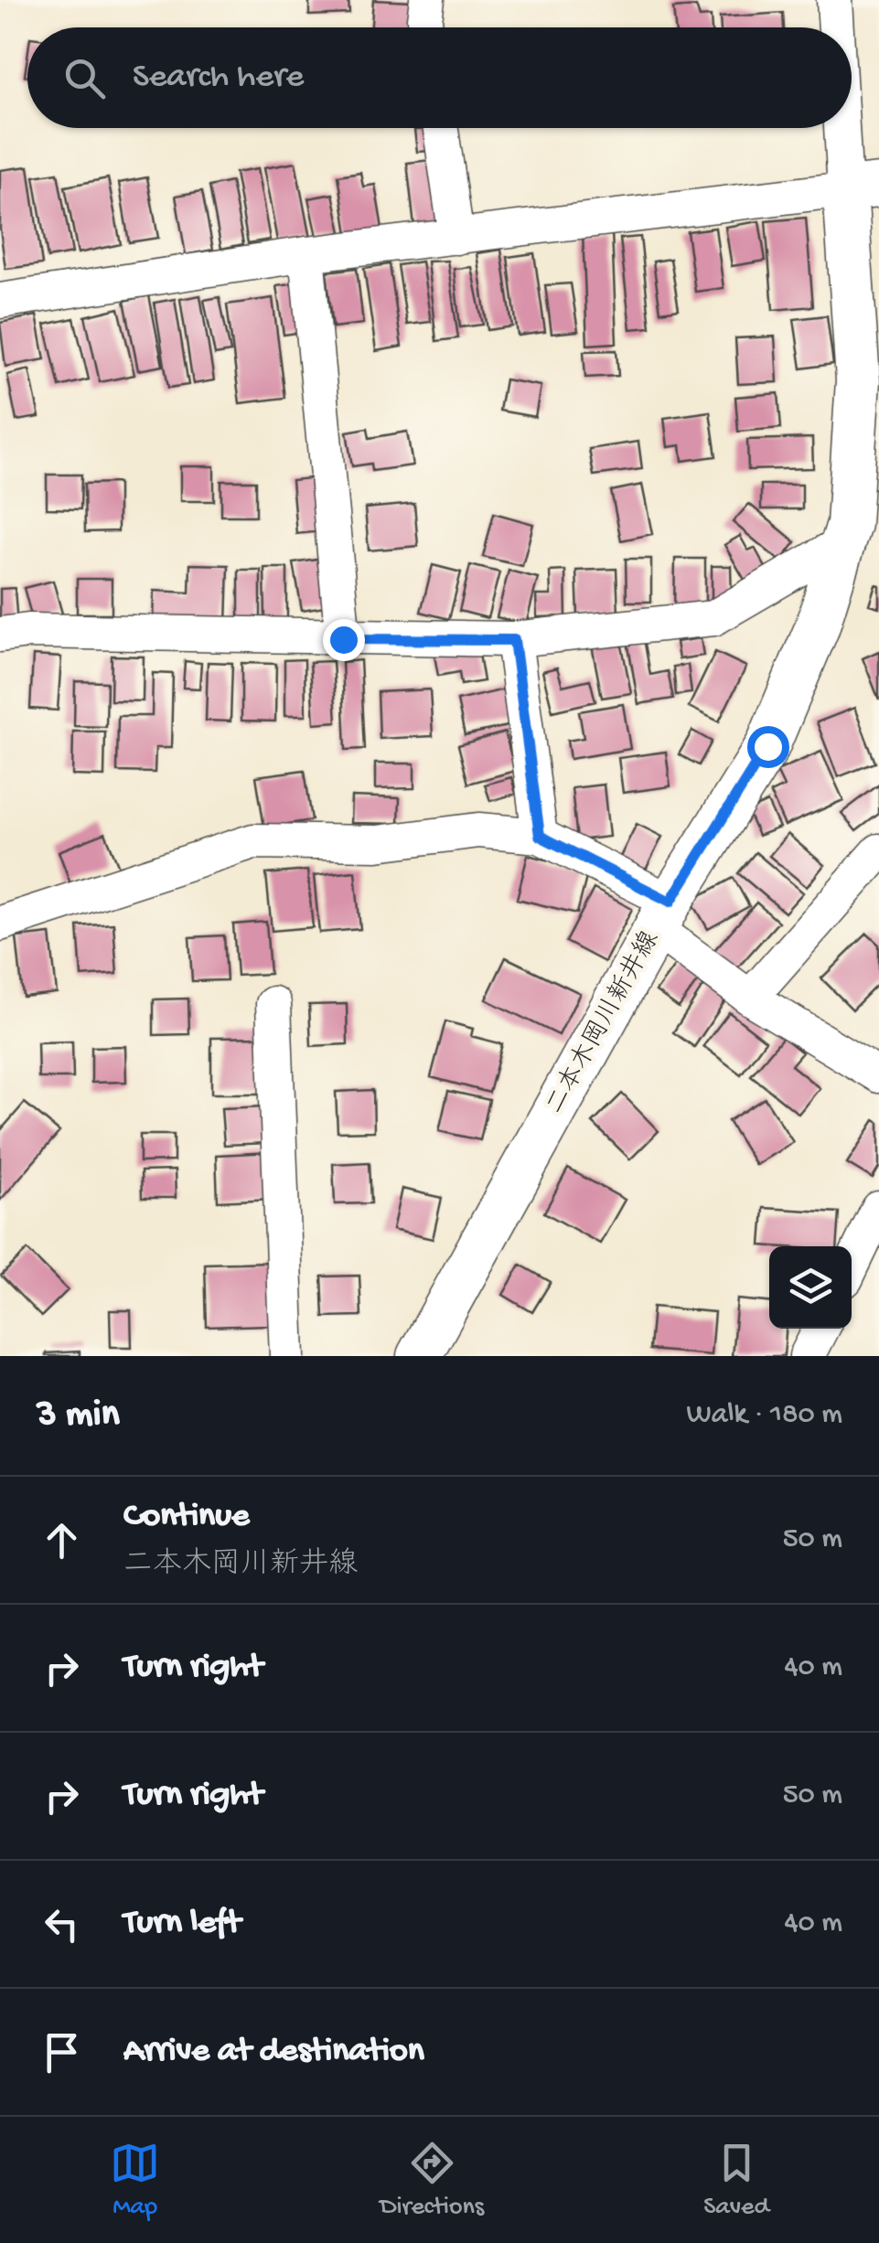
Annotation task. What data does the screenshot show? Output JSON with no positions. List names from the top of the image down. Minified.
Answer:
{"streets":{"main road":["二本木岡川新井線"]},"page":{"search":"Search here","heading":["3 min","Walk · 180 m"],"list":[["Continue","二本木岡川新井線","50 m"],["Turn right","40 m"],["Turn right","50 m"],["Turn left","40 m"],"Arrive at destination"],"nav":["Map","Directions","Saved"]}}
